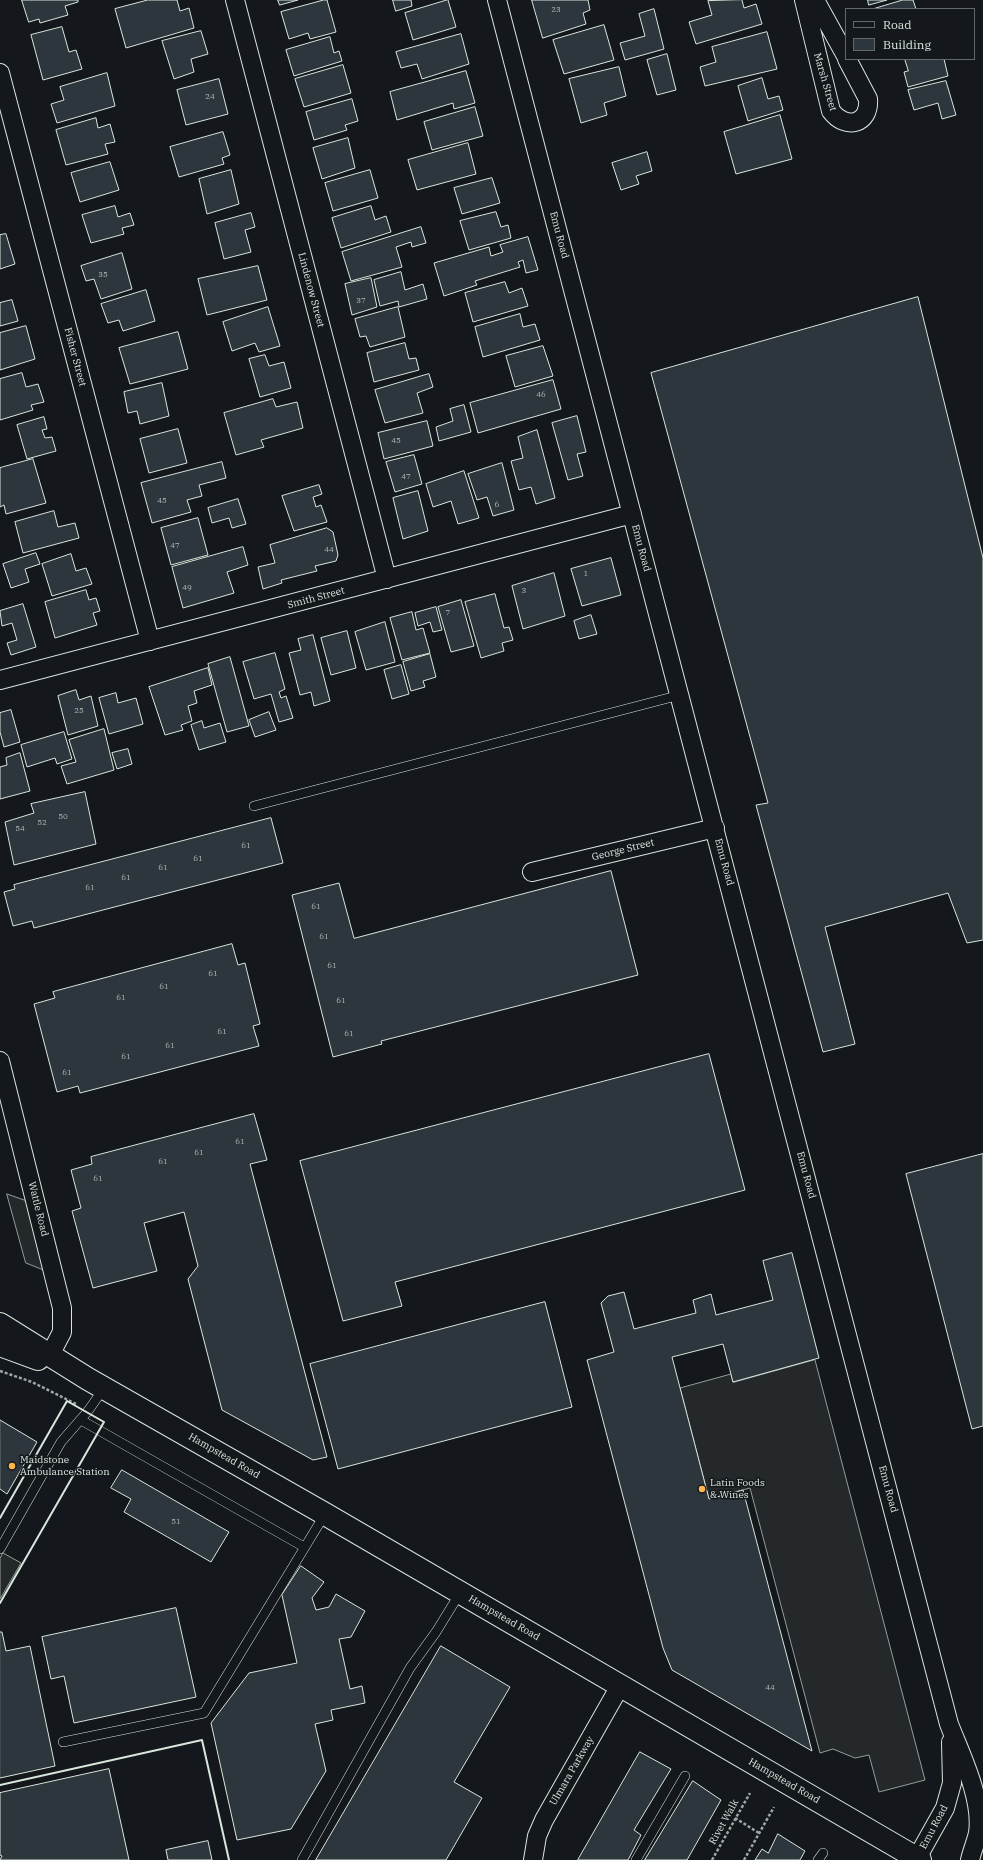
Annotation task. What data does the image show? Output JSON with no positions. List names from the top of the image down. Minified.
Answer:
{"streets":{"main road":["Hampstead Road"],"street":["Marsh Street","Emu Road","Lindenow Street","Fisher Street","Smith Street","George Street","Wattle Road","Ulmara Parkway"],"path":["Rivet Walk"]},"crossings":[["Emu Road","Smith Street"],["Emu Road","George Street"],["Emu Road","Hampstead Road"],["Lindenow Street","Smith Street"],["Fisher Street","Smith Street"],["Wattle Road","Hampstead Road"],["Hampstead Road","Ulmara Parkway"]],"places":["Maidstone Ambulance Station","Latin Foods & Wines"],"house_numbers":["23","24","35","37","46","45","47","45","6","47","44","1","49","3","7","25","50","52","54","61","61","61","61","61","61","61","61","61","61","61","61","61","61","61","61","61","61","61","61","61","51","44"],"legend":["Road","Building"]}
